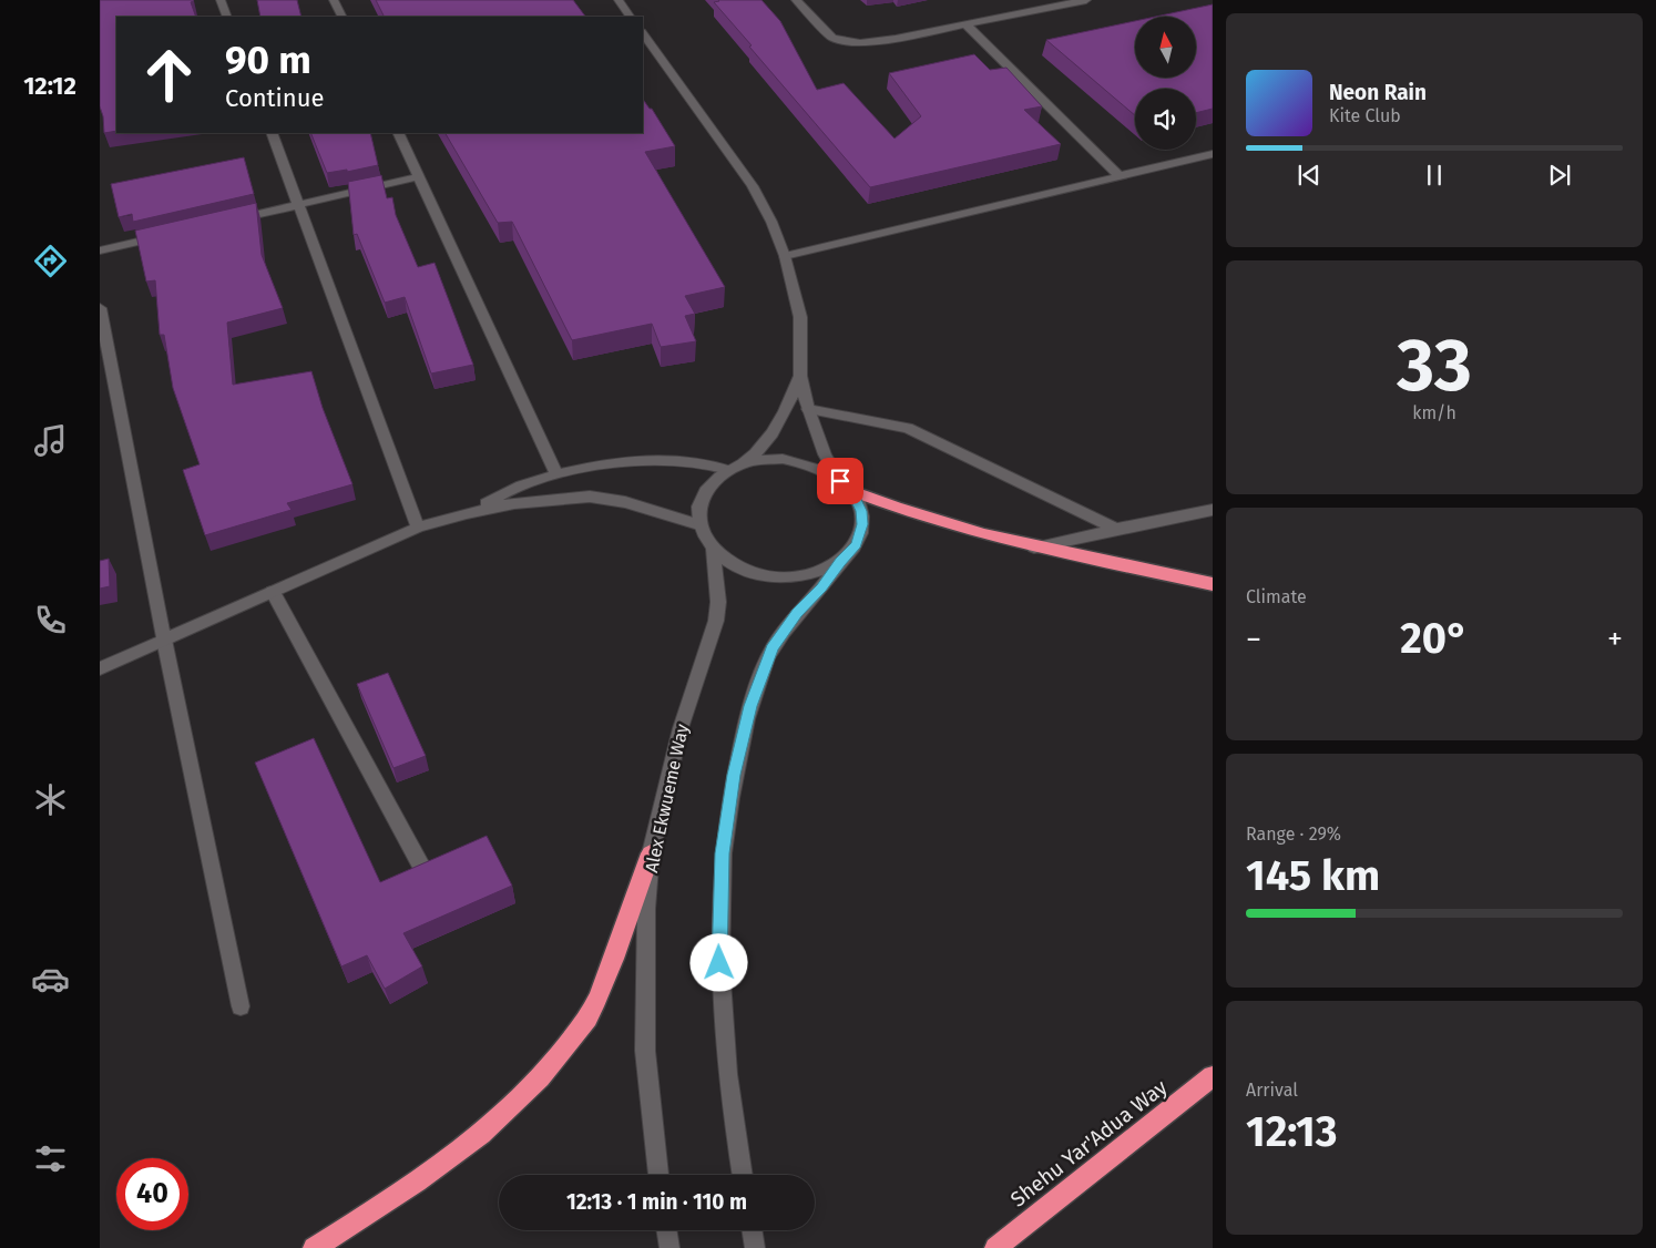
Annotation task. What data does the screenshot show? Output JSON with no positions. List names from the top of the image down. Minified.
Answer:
{"streets":{"highway":["Shehu Yar'Adua Way"],"street":["Alex Ekwueme Way"]},"north":"top","page":{"tabs":"12:12","turn":["90 m","Continue"],"song":["Neon Rain","Kite Club"],"tile":[["33","km/h"],"Climate",["Range · 29%","145 km"],["Arrival","12:13"]],"heat":["−","20°","+"],"limit":"40","trip":"12:13 · 1 min · 110 m"}}
